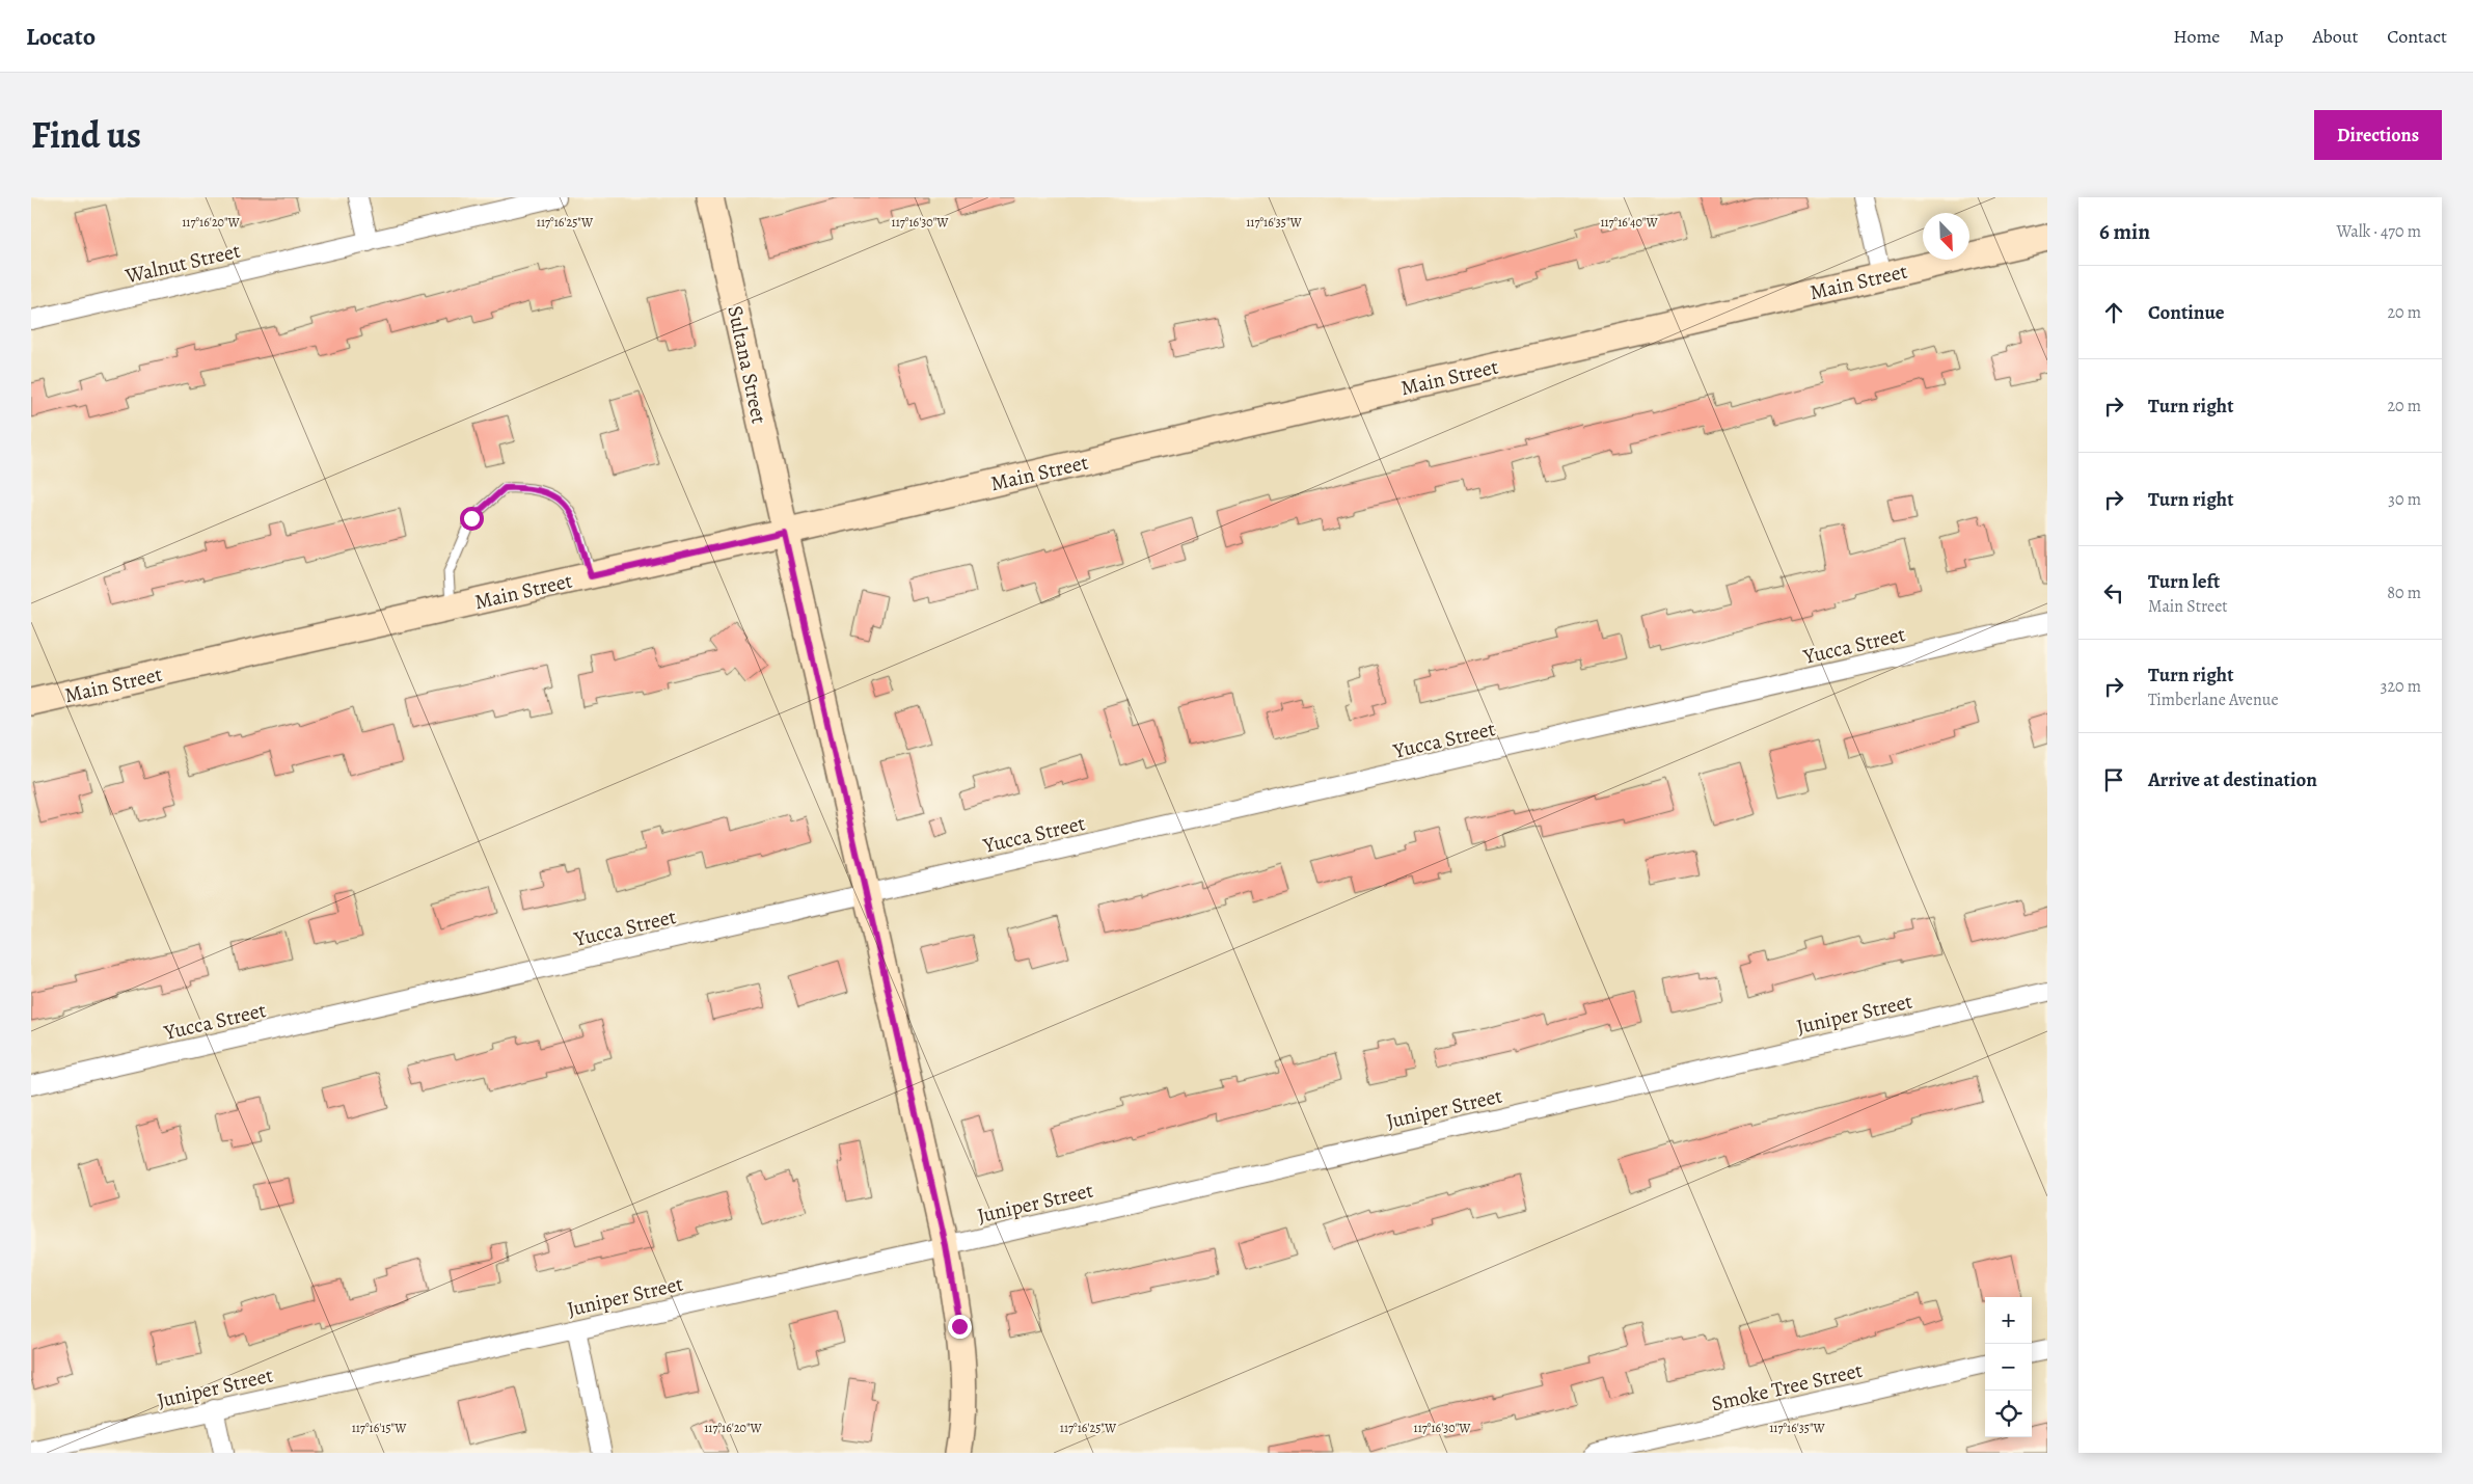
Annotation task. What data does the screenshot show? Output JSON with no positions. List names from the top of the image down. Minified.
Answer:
{"streets":{"main road":["Main Street","Sultana Street"],"street":["Walnut Street","Yucca Street","Juniper Street","Smoke Tree Street"]},"crossings":[["Main Street","Sultana Street"],["Sultana Street","Yucca Street"],["Sultana Street","Juniper Street"]],"north":"bottom right","page":{"header":"Locato","nav":["Home","Map","About","Contact"],"title":"Find us","buttons":"Directions","heading":["6 min","Walk · 470 m"],"list":[["Continue","20 m"],["Turn right","20 m"],["Turn right","30 m"],["Turn left","Main Street","80 m"],["Turn right","Timberlane Avenue","320 m"],"Arrive at destination"],"map_buttons":["+","−"]},"coordinates":["117°16'20\"W","117°16'25\"W","117°16'30\"W","117°16'35\"W","117°16'40\"W","117°16'15\"W"]}
